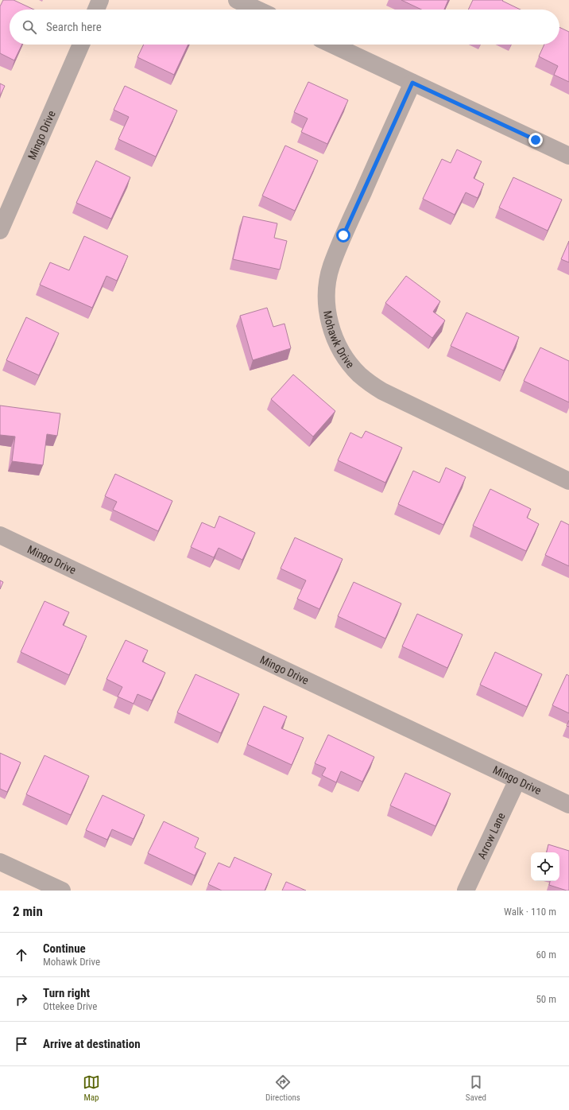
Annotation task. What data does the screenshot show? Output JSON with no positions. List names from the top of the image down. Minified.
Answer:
{"streets":{"street":["Mingo Drive","Mohawk Drive","Arrow Lane"]},"crossings":[["Mingo Drive","Arrow Lane"]],"page":{"search":"Search here","heading":["2 min","Walk · 110 m"],"list":[["Continue","Mohawk Drive","60 m"],["Turn right","Ottekee Drive","50 m"],"Arrive at destination"],"nav":["Map","Directions","Saved"]}}
